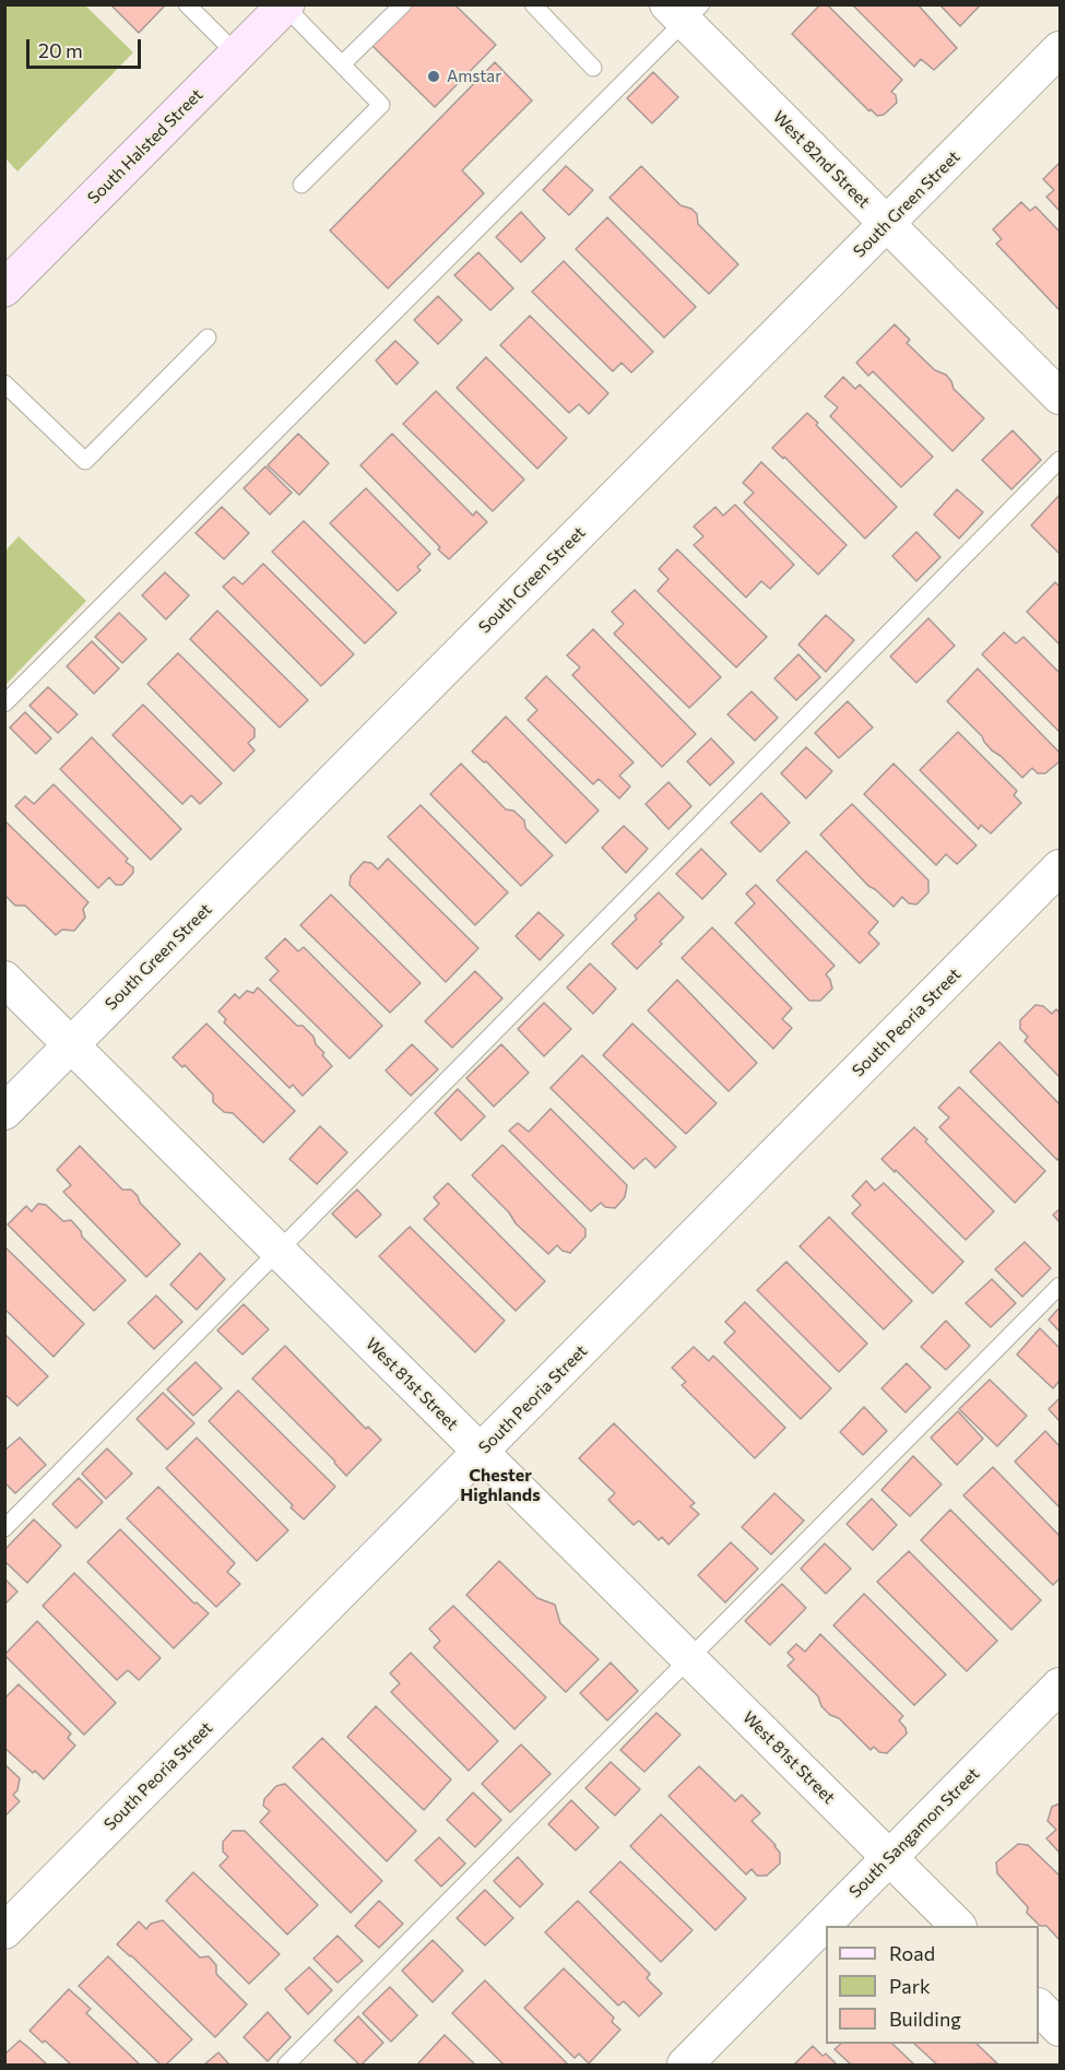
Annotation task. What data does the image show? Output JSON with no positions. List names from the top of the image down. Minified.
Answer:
{"streets":{"main road":["South Halsted Street"],"street":["West 82nd Street","South Green Street","South Peoria Street","West 81st Street","South Sangamon Street"]},"crossings":[["West 82nd Street","South Green Street"],["South Green Street","West 81st Street"],["South Peoria Street","West 81st Street"],["West 81st Street","South Sangamon Street"]],"districts":["Chester Highlands"],"places":["Amstar"],"legend":["Road","Park","Building"],"scale_bar":"20 m"}
